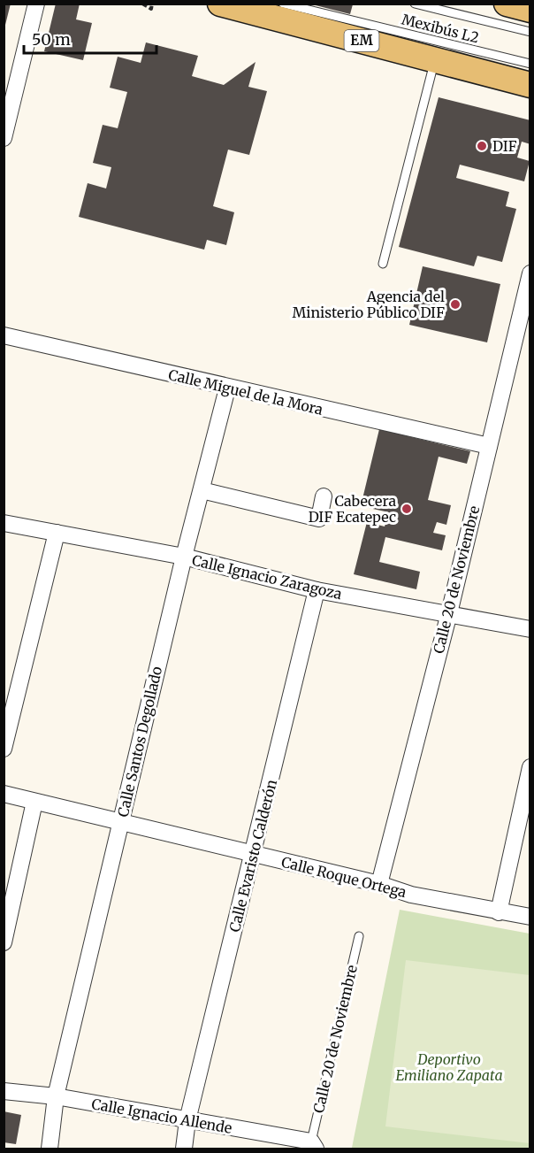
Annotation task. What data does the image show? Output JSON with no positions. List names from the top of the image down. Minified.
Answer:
{"streets":{"main road":["EM"],"street":["Calle Miguel de la Mora","Calle Ignacio Zaragoza","Calle 20 de Noviembre","Calle Santos Degollado","Calle Evaristo Calderón","Calle Roque Ortega","Calle Ignacio Allende"],"lane":["Mexibús L2"]},"crossings":[["Calle Miguel de la Mora","Calle 20 de Noviembre"],["Calle Miguel de la Mora","Calle Santos Degollado"],["Calle Ignacio Zaragoza","Calle 20 de Noviembre"],["Calle Ignacio Zaragoza","Calle Santos Degollado"],["Calle Ignacio Zaragoza","Calle Evaristo Calderón"],["Calle 20 de Noviembre","Calle Roque Ortega"],["Calle 20 de Noviembre","Calle Ignacio Allende"],["Calle Santos Degollado","Calle Roque Ortega"],["Calle Santos Degollado","Calle Ignacio Allende"],["Calle Evaristo Calderón","Calle Roque Ortega"],["Calle Evaristo Calderón","Calle Ignacio Allende"]],"parks":["Deportivo Emiliano Zapata"],"places":["DIF","Agencia del Ministerio Público DIF","Cabecera DIF Ecatepec"],"scale_bar":"50 m"}
